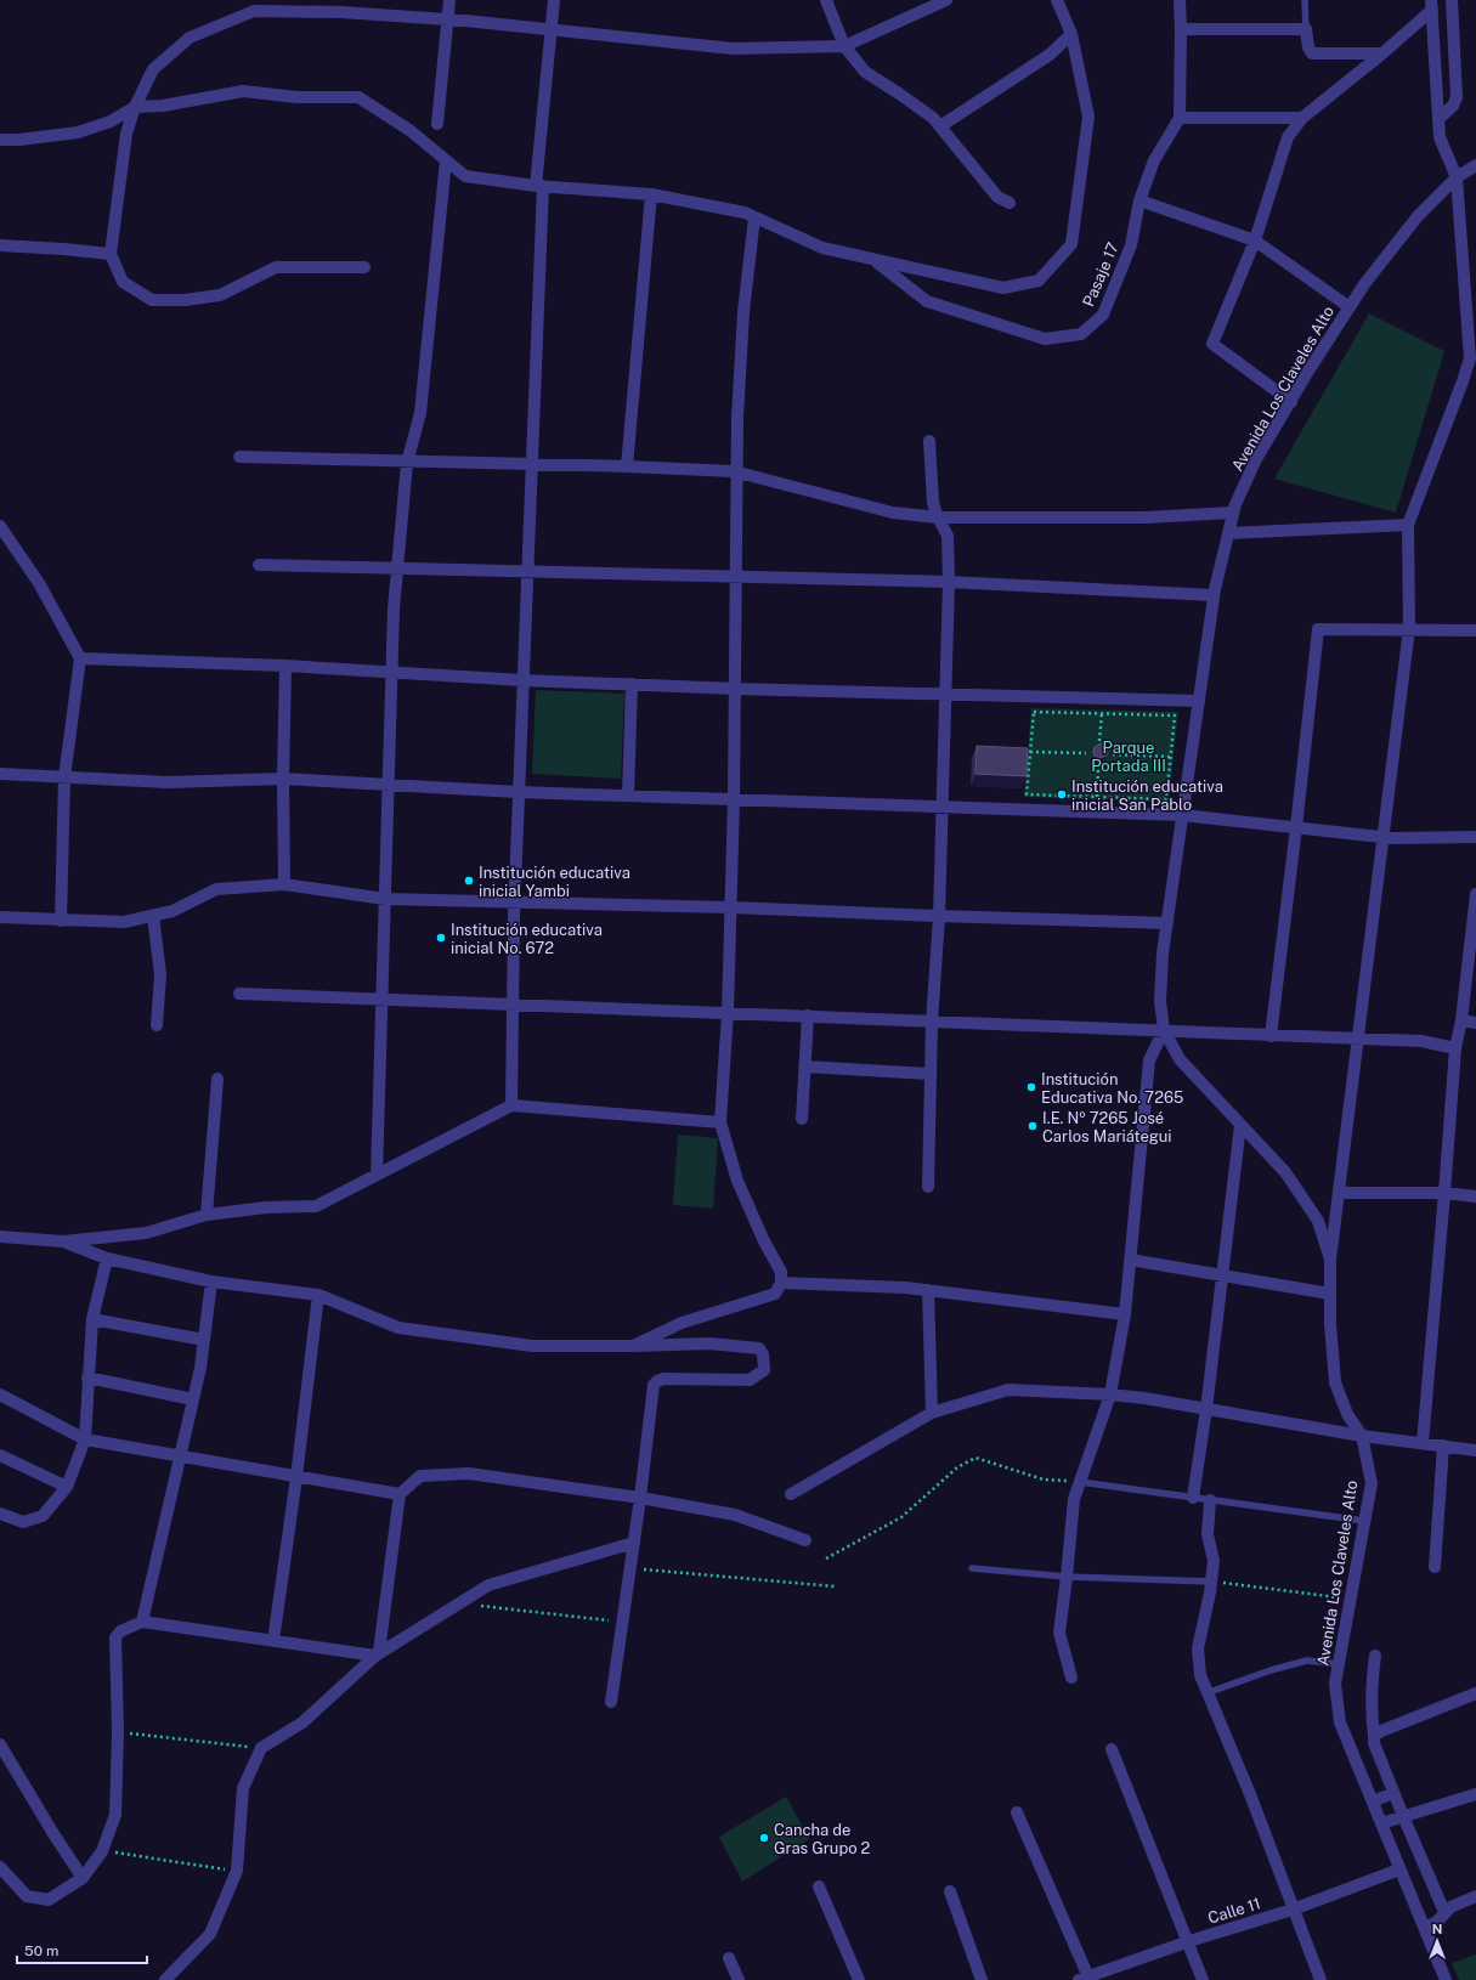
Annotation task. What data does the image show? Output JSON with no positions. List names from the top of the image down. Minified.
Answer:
{"streets":{"street":["Pasaje 17","Avenida Los Claveles Alto","Calle 11"]},"crossings":[["Avenida Los Claveles Alto","Calle 11"]],"parks":["Parque Portada III"],"places":["Institución educativa inicial San Pablo","Institución educativa inicial Yambi","Institución educativa inicial No. 672","Institución Educativa No. 7265","I.E. Nº 7265 José Carlos Mariátegui","Cancha de Gras Grupo 2"],"scale_bar":"50 m","north":"top"}
